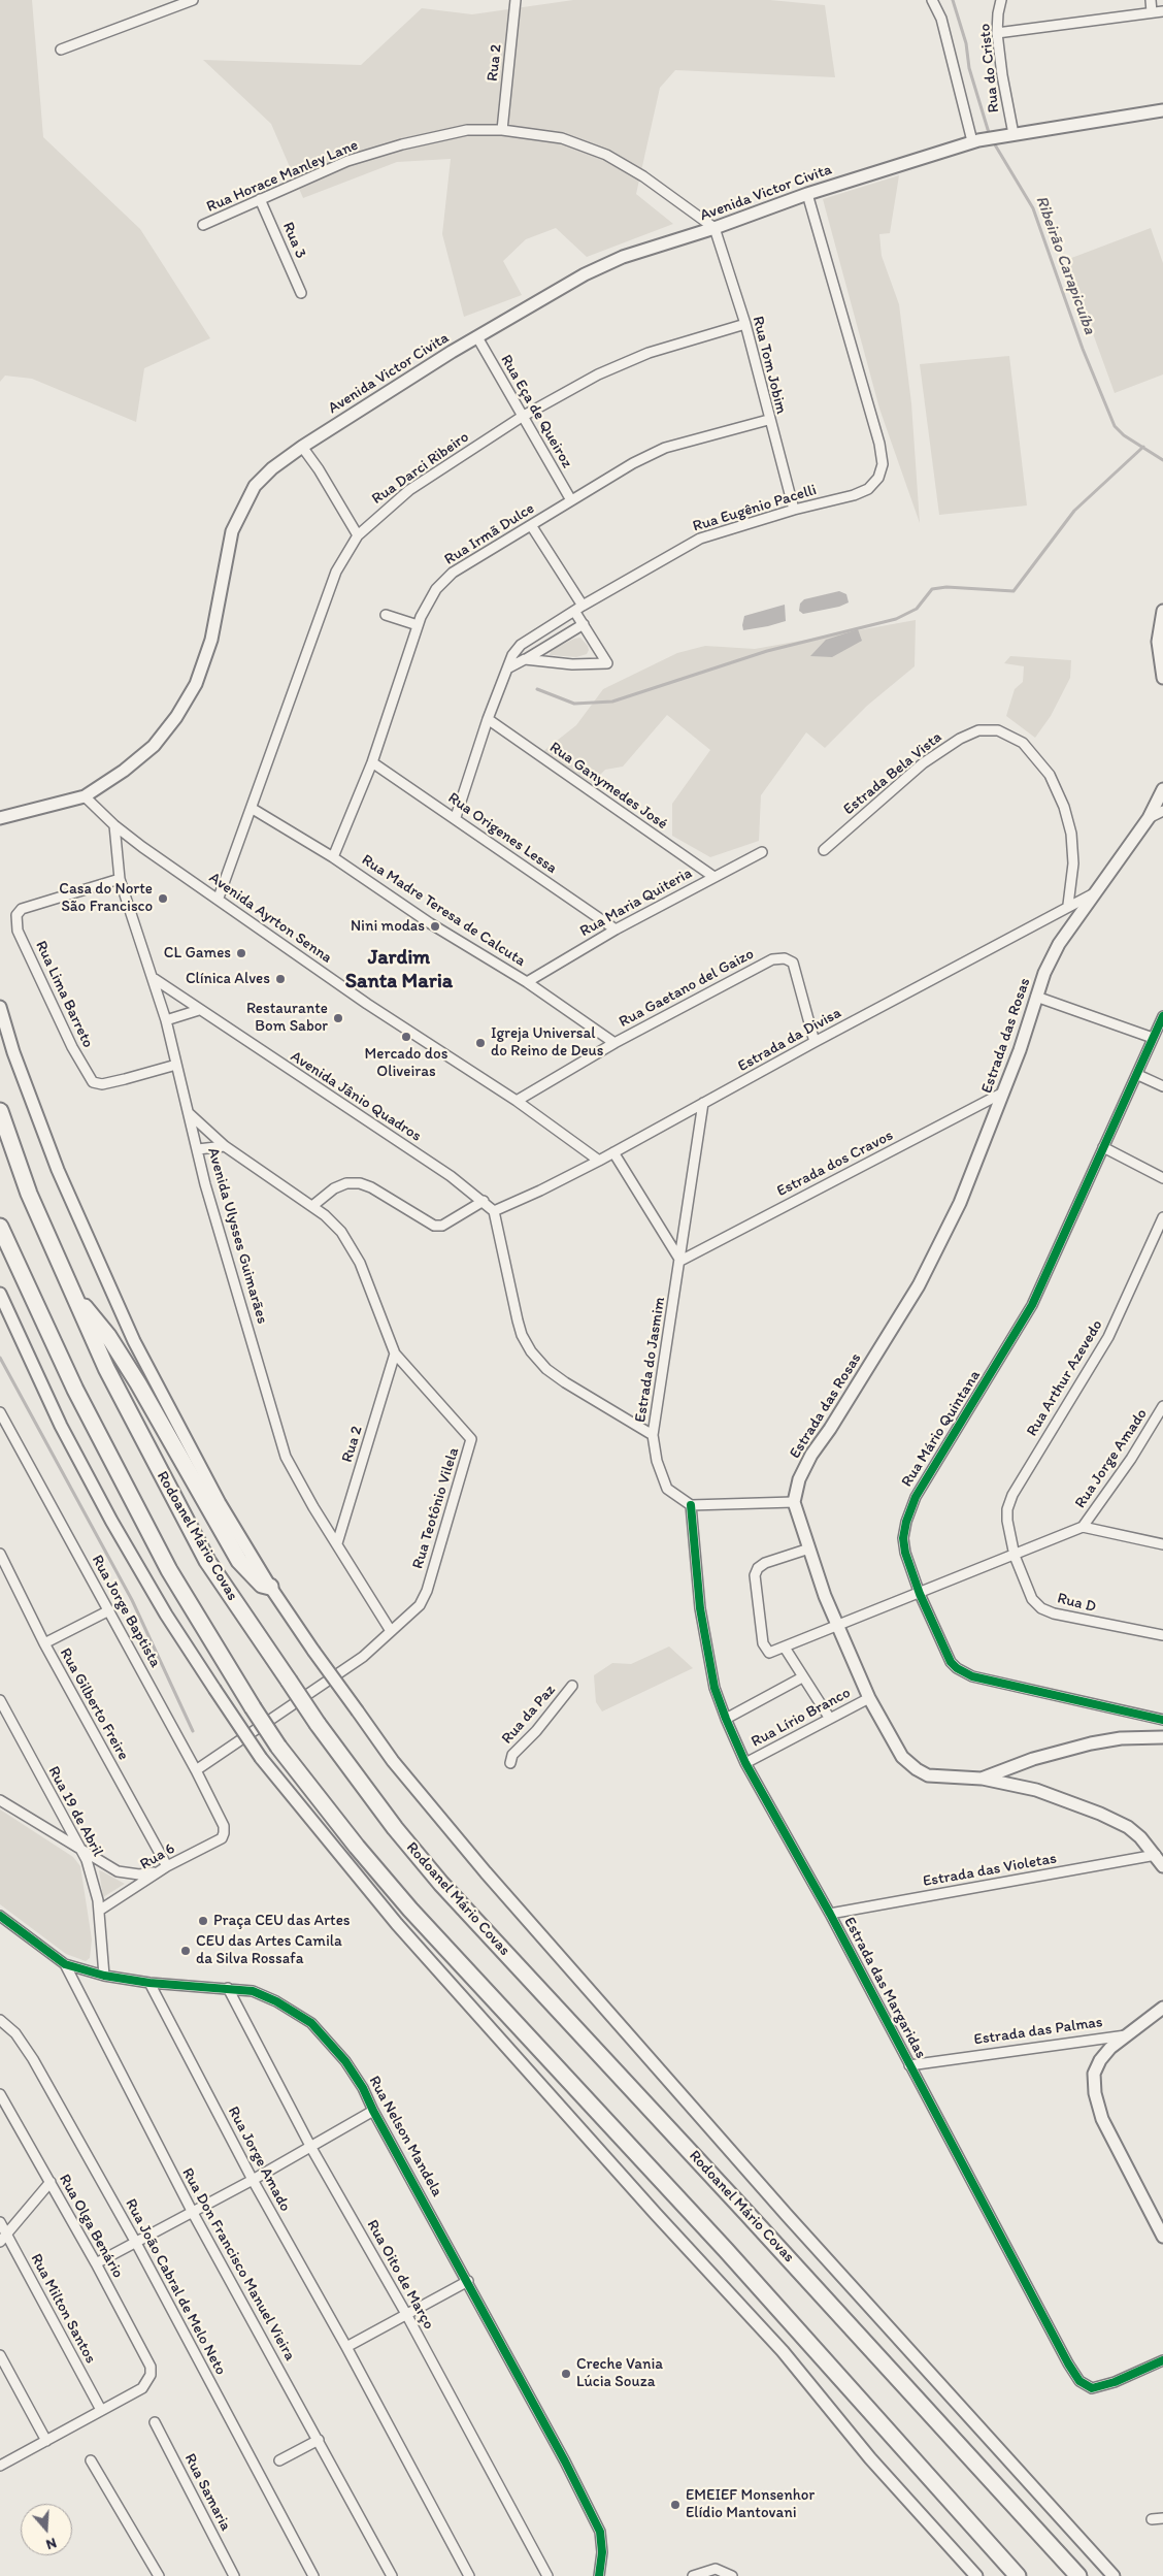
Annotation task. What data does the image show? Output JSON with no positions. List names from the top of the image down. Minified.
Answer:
{"streets":{"highway":["Rodoanel Mário Covas"],"main road":["Avenida Victor Civita","Estrada das Rosas"],"street":["Rua 2","Rua do Cristo","Rua Horace Manley Lane","Rua 3","Rua Tom Jobim","Rua Eça de Queiroz","Rua Darci Ribeiro","Rua Eugênio Pacelli","Rua Irmã Dulce","Estrada Bela Vista","Rua Ganymedes José","Rua Origenes Lessa","Rua Maria Quiteria","Rua Madre Teresa de Calcuta","Avenida Ayrton Senna","Rua Gaetano del Gaizo","Rua Lima Barreto","Estrada da Divisa","Avenida Jânio Quadros","Estrada dos Cravos","Avenida Ulysses Guimarães","Estrada do Jasmim","Rua Arthur Azevedo","Rua Mário Quintana","Rua Jorge Amado","Rua Teotônio Vilela","Rua D","Rua Jorge Baptista","Rua Gilberto Freire","Rua da Paz","Rua Lírio Branco","Rua 19 de Abril","Rua 6","Estrada das Violetas","Estrada das Margaridas","Estrada das Palmas","Rua Nelson Mandela","Rua Olga Benário","Rua Don Francisco Manuel Vieira","Rua Oito de Março","Rua João Cabral de Melo Neto","Rua Milton Santos","Rua Samaria"]},"crossings":[["Rua 2","Rua Horace Manley Lane"],["Rua 2","Avenida Ulysses Guimarães"],["Rua 2","Rua Teotônio Vilela"],["Rua do Cristo","Avenida Victor Civita"],["Rua Horace Manley Lane","Avenida Victor Civita"],["Rua Horace Manley Lane","Rua 3"],["Rua Horace Manley Lane","Rua Tom Jobim"],["Avenida Victor Civita","Rua Tom Jobim"],["Avenida Victor Civita","Rua Eça de Queiroz"],["Avenida Victor Civita","Rua Eugênio Pacelli"],["Avenida Victor Civita","Avenida Ayrton Senna"],["Rua Tom Jobim","Rua Darci Ribeiro"],["Rua Tom Jobim","Rua Eugênio Pacelli"],["Rua Tom Jobim","Rua Irmã Dulce"],["Rua Eça de Queiroz","Rua Darci Ribeiro"],["Rua Eça de Queiroz","Rua Irmã Dulce"],["Rua Darci Ribeiro","Rua Madre Teresa de Calcuta"],["Rua Darci Ribeiro","Avenida Ayrton Senna"],["Rua Eugênio Pacelli","Rua Ganymedes José"],["Rua Eugênio Pacelli","Rua Origenes Lessa"],["Rua Irmã Dulce","Rua Origenes Lessa"],["Rua Irmã Dulce","Rua Madre Teresa de Calcuta"],["Estrada Bela Vista","Estrada da Divisa"],["Rua Ganymedes José","Rua Maria Quiteria"],["Rua Origenes Lessa","Rua Maria Quiteria"],["Rua Maria Quiteria","Rua Madre Teresa de Calcuta"],["Rua Madre Teresa de Calcuta","Rua Gaetano del Gaizo"],["Avenida Ayrton Senna","Rua Gaetano del Gaizo"],["Avenida Ayrton Senna","Estrada da Divisa"],["Avenida Ayrton Senna","Avenida Ulysses Guimarães"],["Rua Gaetano del Gaizo","Estrada da Divisa"],["Rua Lima Barreto","Avenida Ulysses Guimarães"],["Estrada das Rosas","Estrada da Divisa"],["Estrada das Rosas","Estrada dos Cravos"],["Estrada da Divisa","Avenida Jânio Quadros"],["Estrada da Divisa","Estrada do Jasmim"],["Avenida Jânio Quadros","Avenida Ulysses Guimarães"],["Estrada dos Cravos","Estrada do Jasmim"],["Avenida Ulysses Guimarães","Rua Teotônio Vilela"],["Estrada do Jasmim","Estrada das Margaridas"],["Rua Arthur Azevedo","Rua D"],["Rua Jorge Amado","Rua Nelson Mandela"],["Rua Teotônio Vilela","Rua Jorge Baptista"],["Rua Jorge Baptista","Rua 6"],["Rua Gilberto Freire","Rua 6"],["Rua Lírio Branco","Estrada das Margaridas"],["Rua 19 de Abril","Rua 6"],["Rua 19 de Abril","Rua Nelson Mandela"],["Estrada das Violetas","Estrada das Margaridas"],["Estrada das Margaridas","Estrada das Palmas"],["Rua Nelson Mandela","Rua Don Francisco Manuel Vieira"],["Rua Nelson Mandela","Rua Oito de Março"],["Rua Olga Benário","Rua Milton Santos"]],"districts":["Jardim Santa Maria"],"water":["Ribeirão Carapicuíba"],"places":["Casa do Norte São Francisco","Nini modas","CL Games","Clínica Alves","Restaurante Bom Sabor","Mercado dos Oliveiras","Igreja Universal do Reino de Deus","Praça CEU das Artes","CEU das Artes Camila da Silva Rossafa","Creche Vania Lúcia Souza","EMEIEF Monsenhor Elídio Mantovani"],"north":"bottom"}
